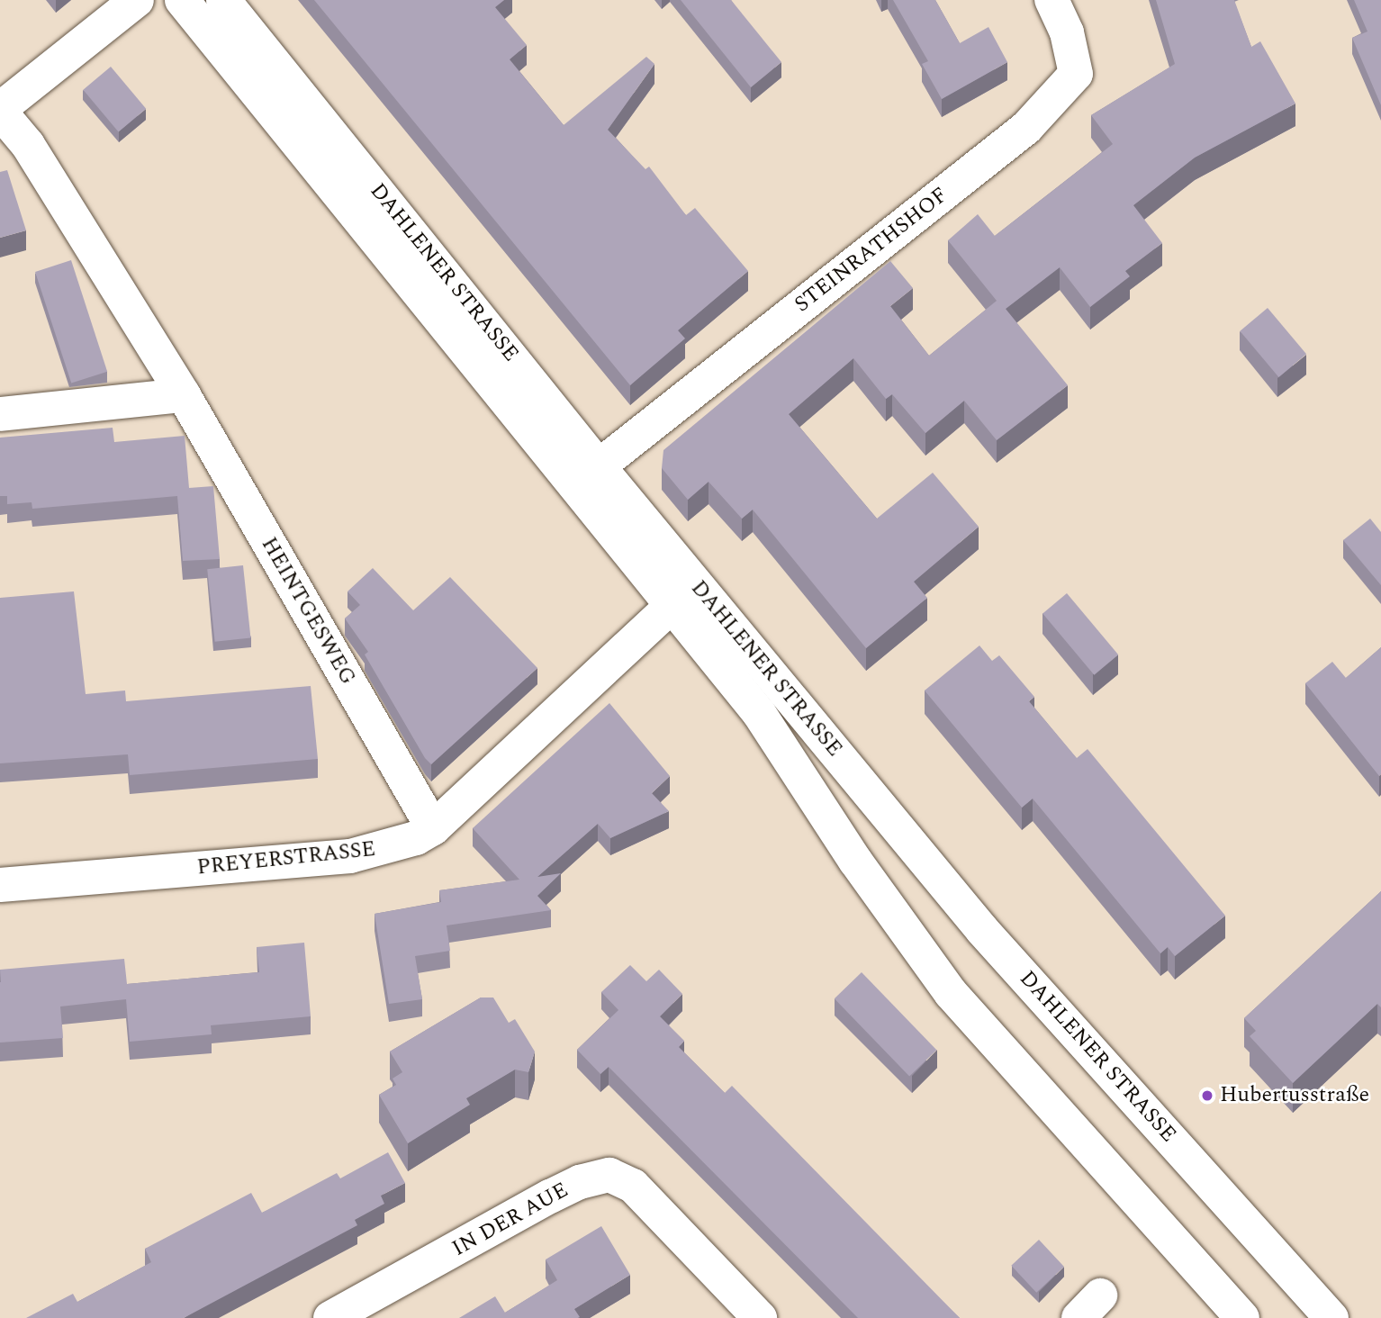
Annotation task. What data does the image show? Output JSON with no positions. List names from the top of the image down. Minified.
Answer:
{"streets":{"main road":["STEINRATHSHOF","DAHLENER STRASSE","HEINTGESWEG","PREYERSTRASSE","IN DER AUE"]},"crossings":[["STEINRATHSHOF","DAHLENER STRASSE"],["DAHLENER STRASSE","PREYERSTRASSE"],["HEINTGESWEG","PREYERSTRASSE"]],"places":["Hubertusstraße"]}
